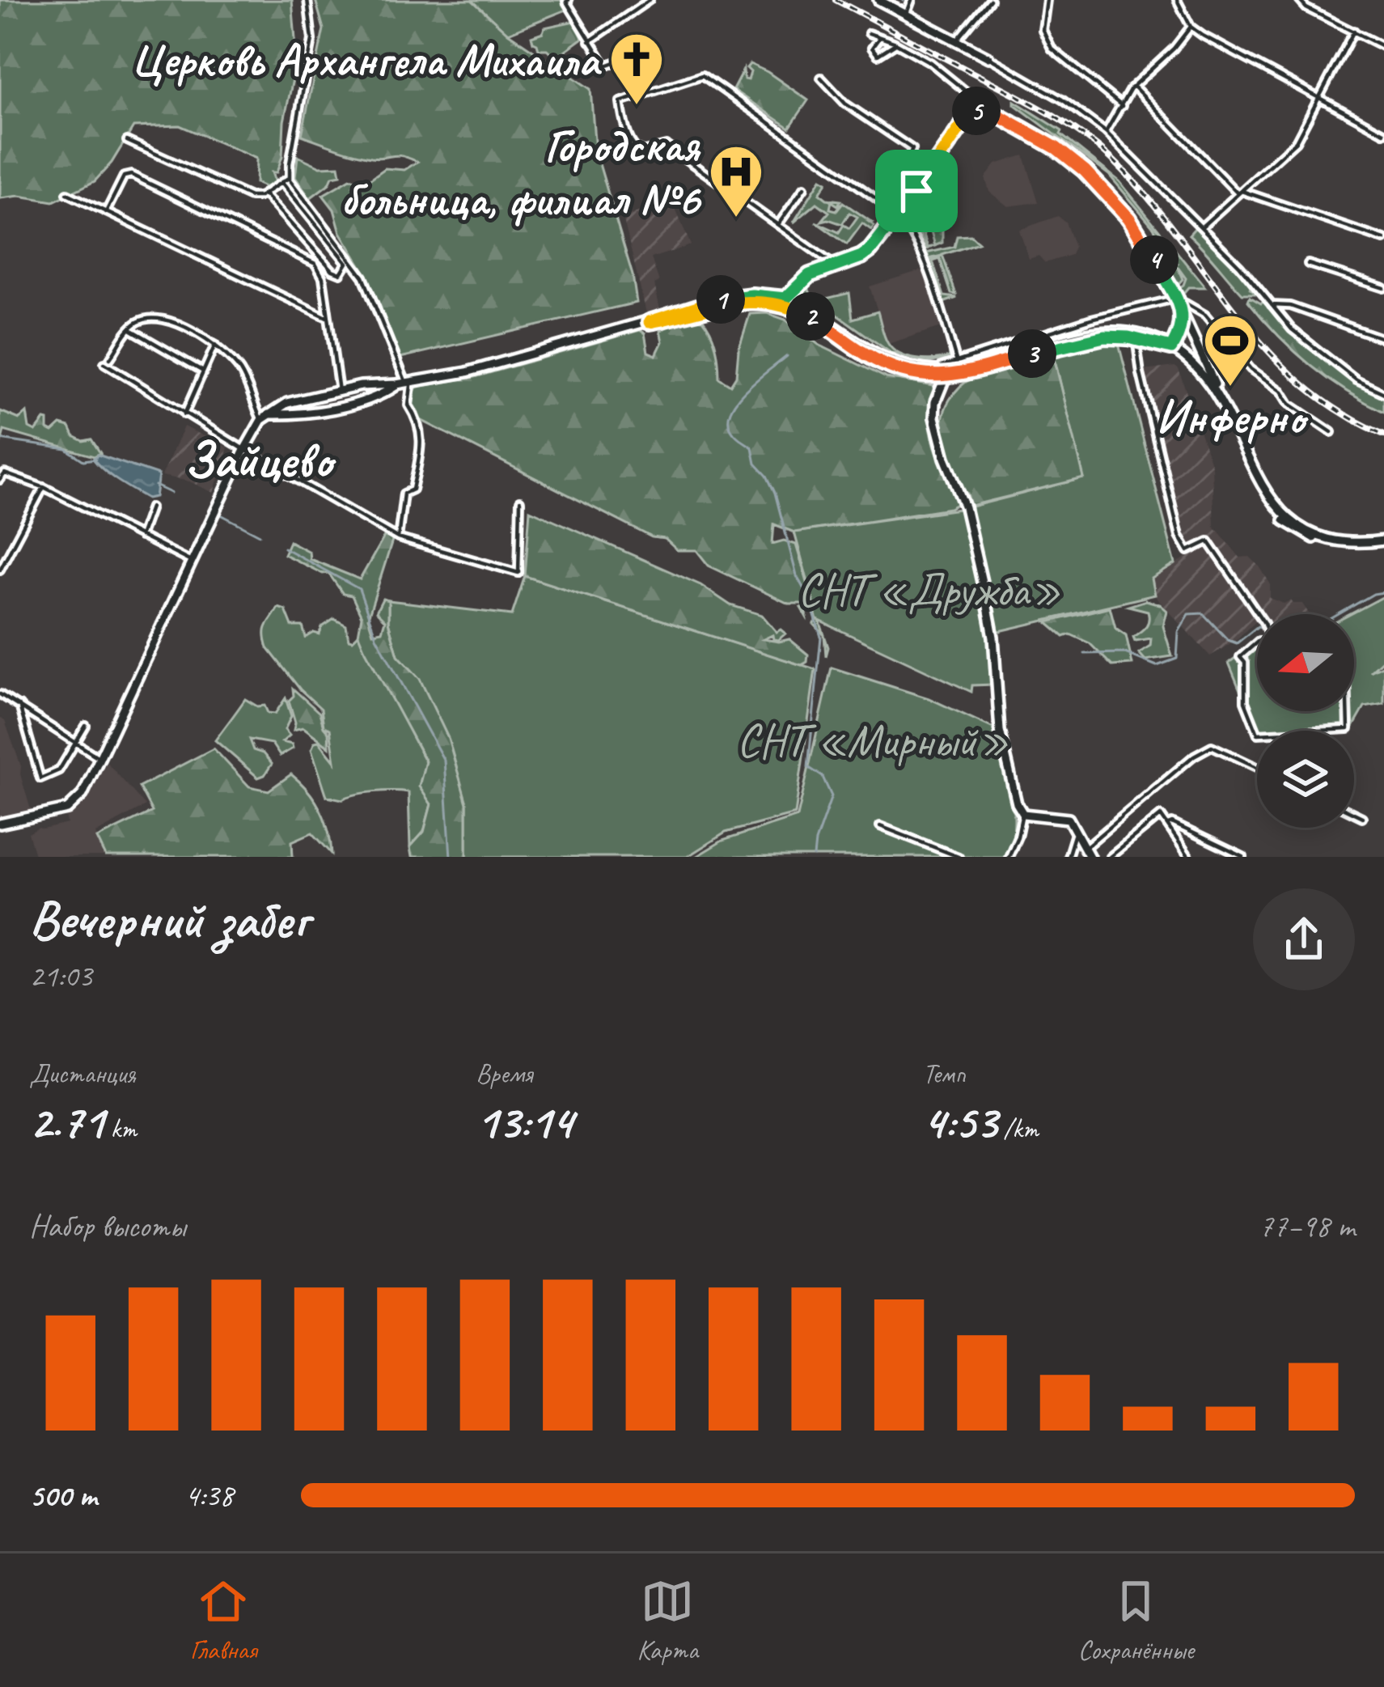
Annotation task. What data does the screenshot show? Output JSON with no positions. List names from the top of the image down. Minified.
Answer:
{"districts":["Зайцево"],"parks":["СНТ «Дружба»","СНТ «Мирный»"],"places":{"church":["Церковь Архангела Михаила"],"hospital":["Городская больница, филиал №6"],"sports":["Инферно"]},"north":"left","page":{"pins":["5","4","1","2","3"],"heading":["Вечерний забег","21:03"],"stats":[["Дистанция","2.71 km"],["Время","13:14"],["Темп","4:53 /km"]],"chart":["Набор высоты","77–98 m"],"list":[{"name":"500 m","note":"4:38"}],"tabs":["Главная","Карта","Сохранённые"]}}
